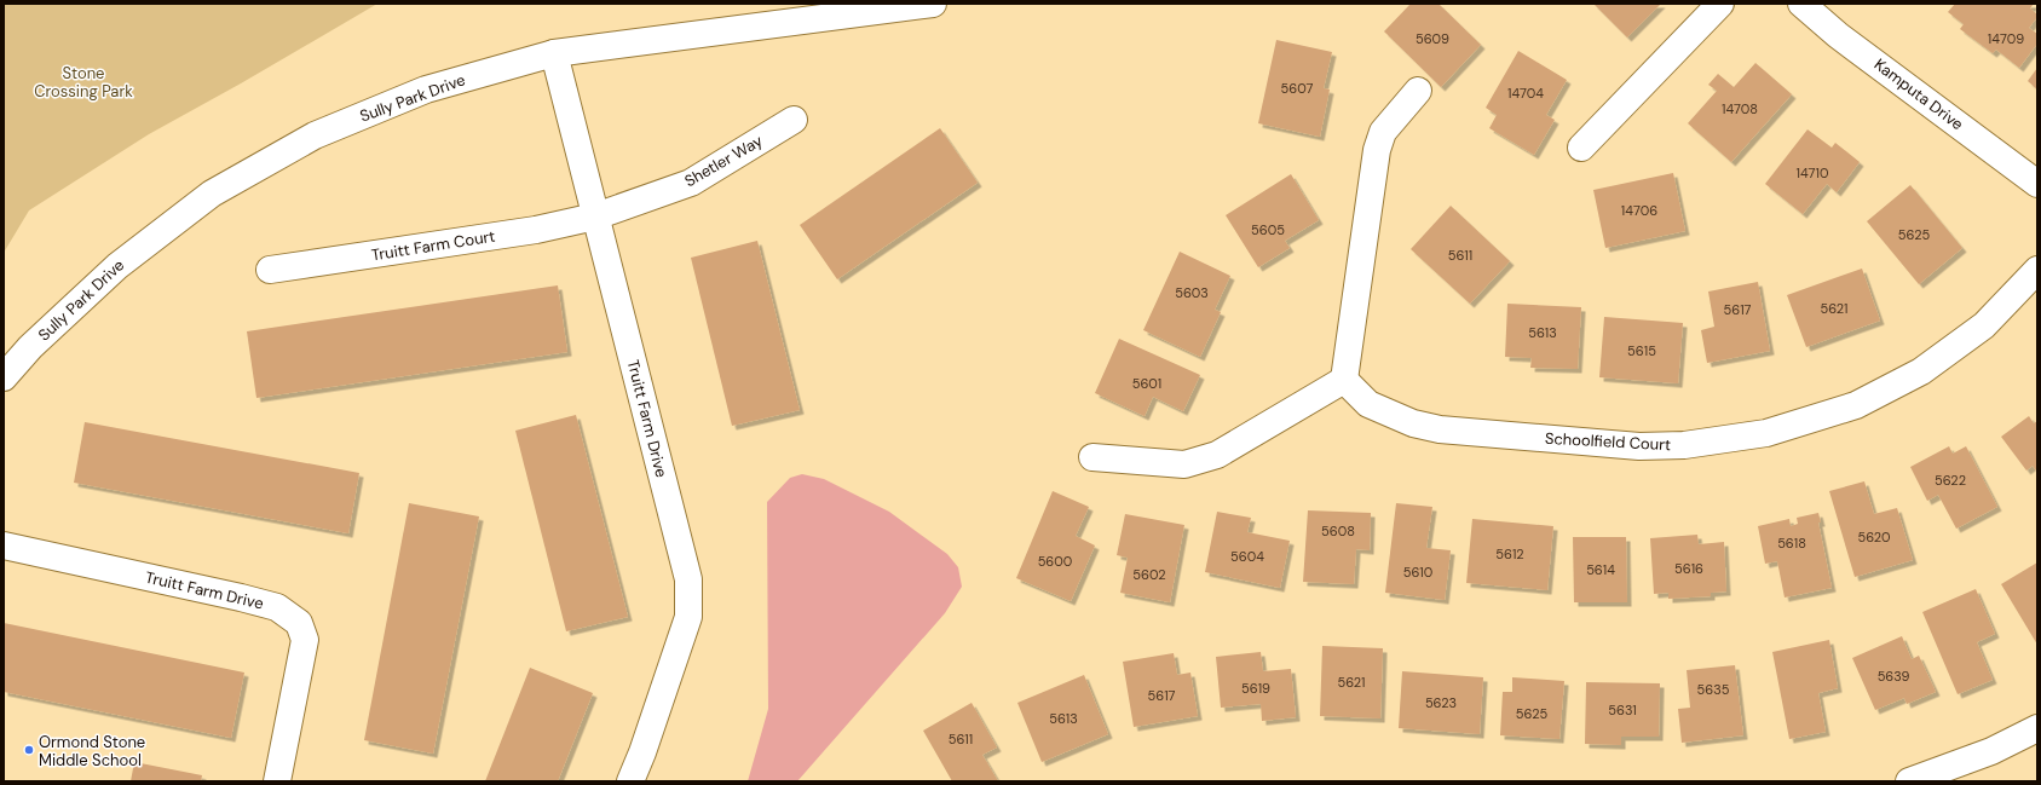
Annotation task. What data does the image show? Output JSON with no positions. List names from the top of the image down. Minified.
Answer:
{"streets":{"street":["Kamputa Drive","Sully Park Drive","Shetler Way","Truitt Farm Court","Truitt Farm Drive","Schoolfield Court"]},"crossings":[["Sully Park Drive","Truitt Farm Drive"],["Shetler Way","Truitt Farm Court"],["Shetler Way","Truitt Farm Drive"],["Truitt Farm Court","Truitt Farm Drive"]],"parks":["Stone Crossing Park"],"places":["Ormond Stone Middle School"],"house_numbers":["5609","14709","5607","14704","14708","14710","14706","5605","5625","5611","5603","5621","5617","5613","5615","5601","5622","5608","5620","5618","5612","5604","5600","5616","5614","5610","5602","5639","5621","5619","5635","5617","5623","5631","5625","5613","5611"]}
